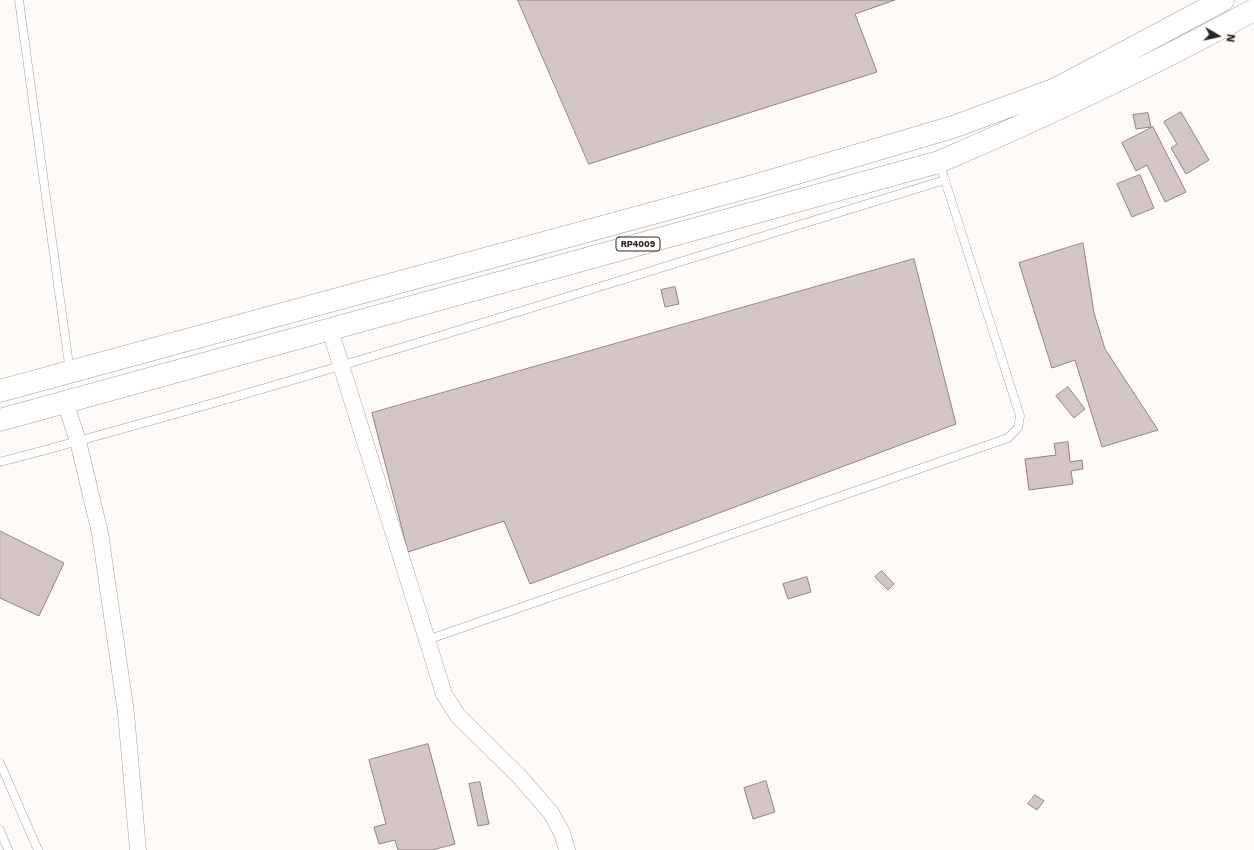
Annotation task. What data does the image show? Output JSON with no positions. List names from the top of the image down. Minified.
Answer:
{"streets":{"main road":["RP4009"]},"north":"right"}
